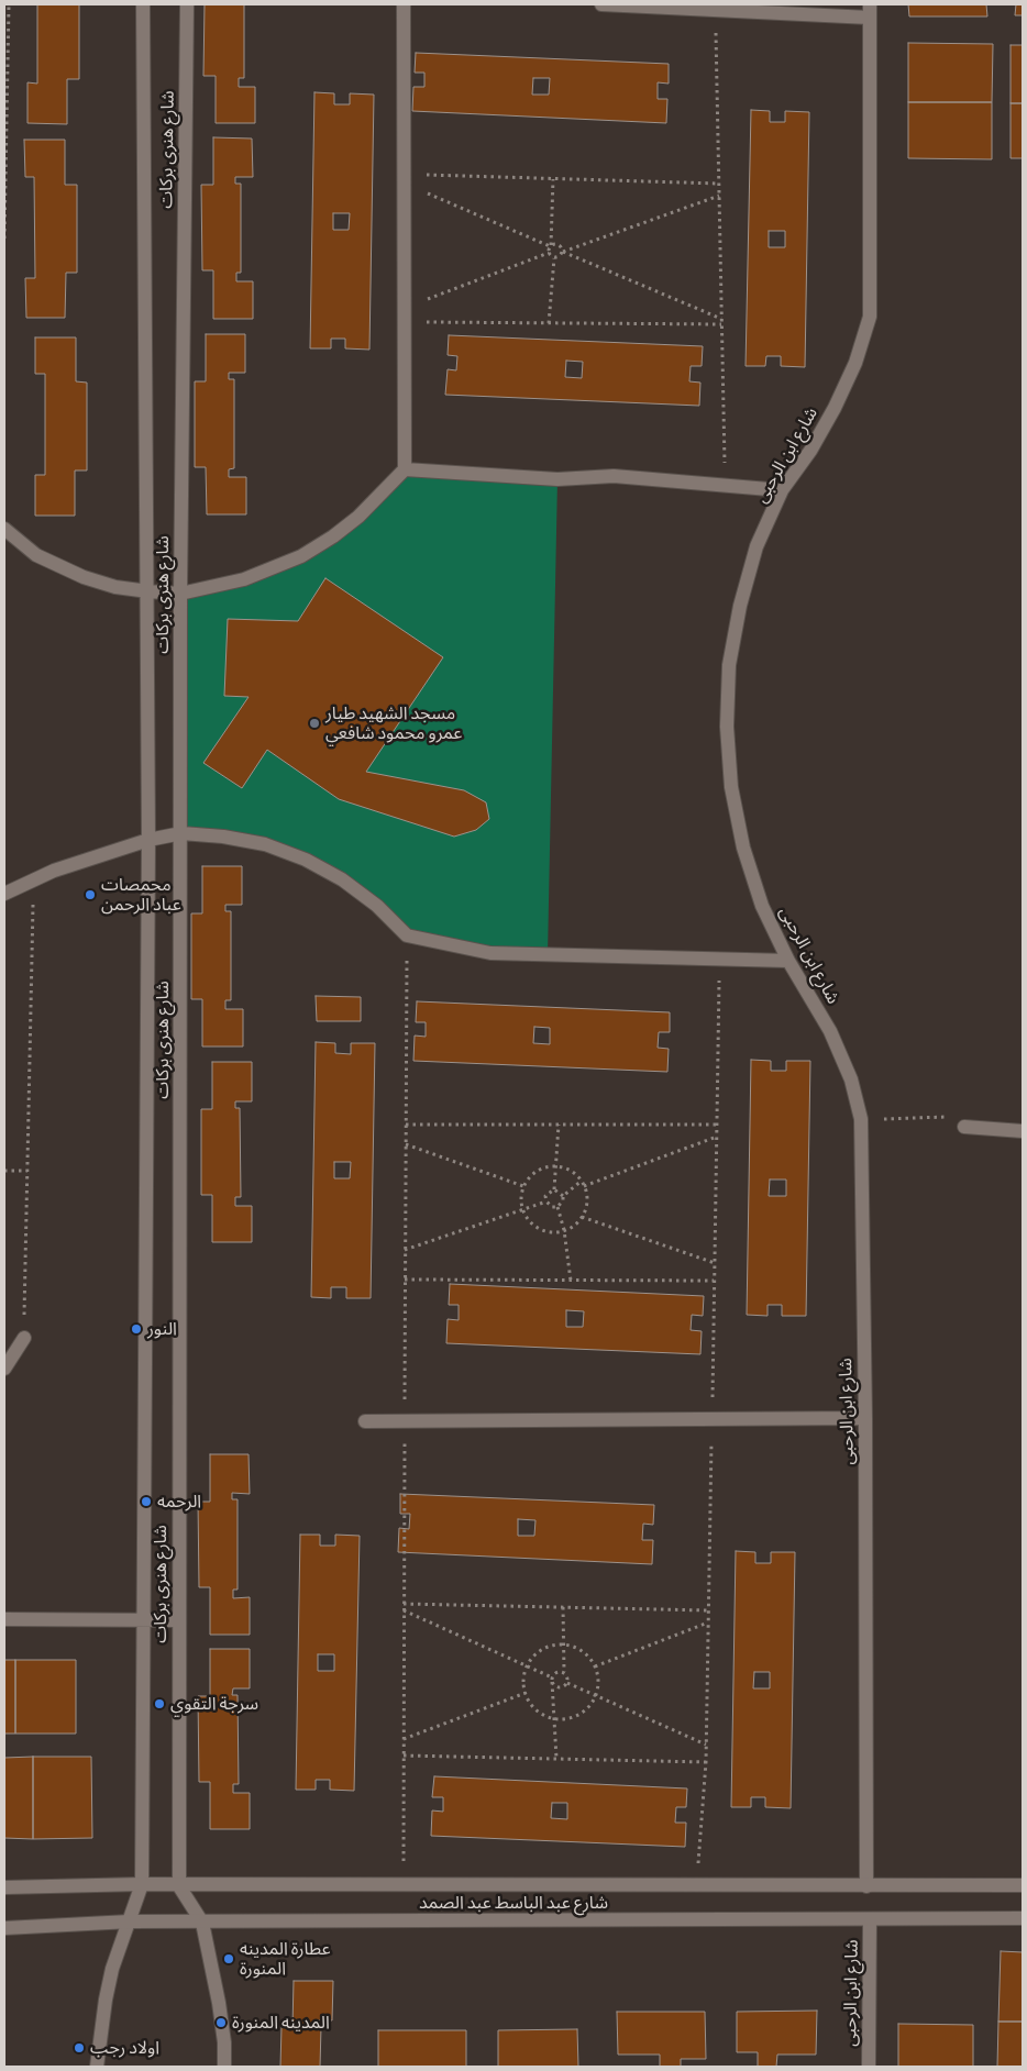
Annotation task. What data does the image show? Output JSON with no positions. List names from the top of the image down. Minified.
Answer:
{"streets":{"street":["شارع هنرى بركات","شارع ابن الرحبى","شارع عبد الباسط عبد الصمد"]},"crossings":[["شارع هنرى بركات","شارع عبد الباسط عبد الصمد"],["شارع ابن الرحبى","شارع عبد الباسط عبد الصمد"]],"places":["مسجد الشهيد طيار عمرو محمود شافعي","محمصات عباد الرحمن","النور","الرحمه","سرجة التقوي","عطارة المدينه المنورة","المدينه المنورة","اولاد رجب"]}
